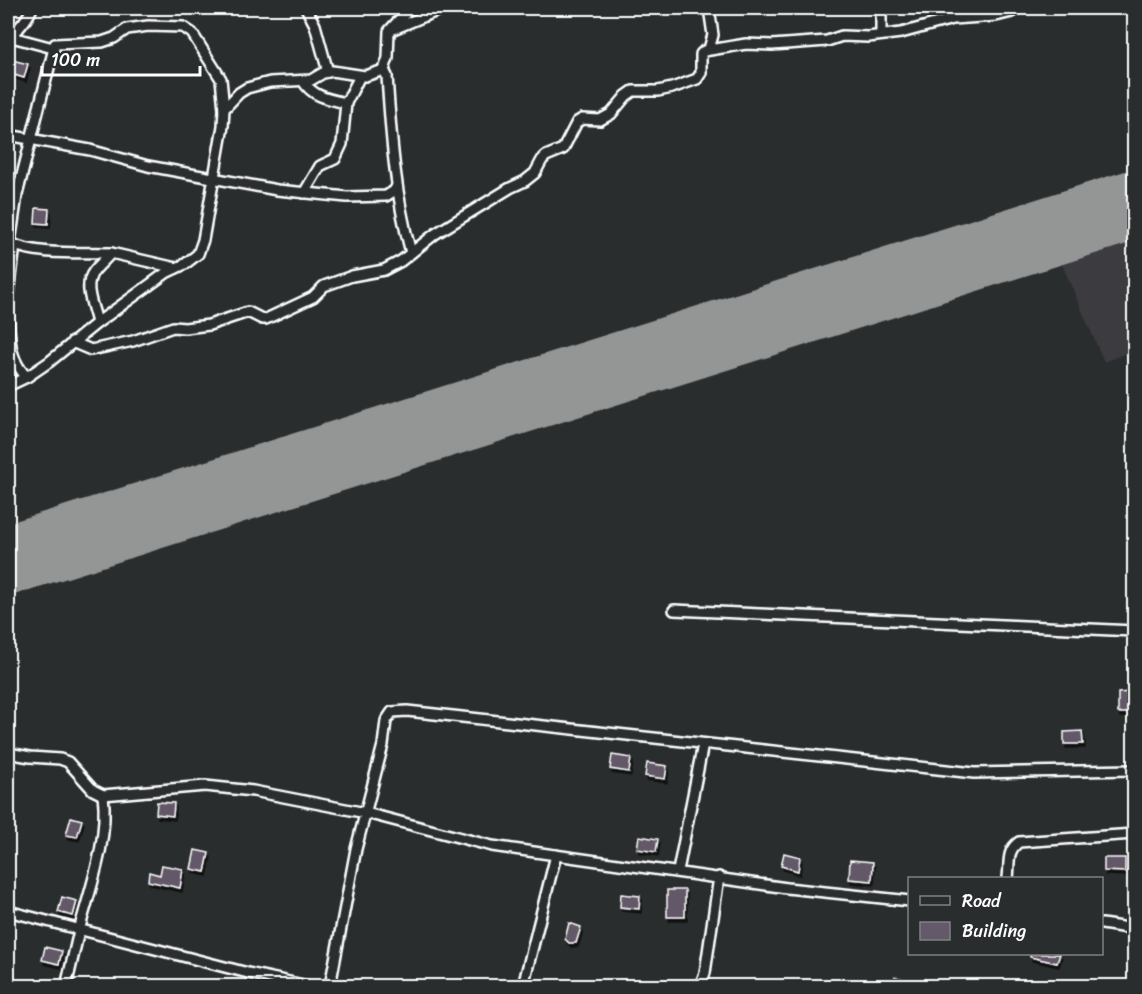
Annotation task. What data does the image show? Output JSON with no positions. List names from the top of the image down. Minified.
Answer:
{"legend":["Road","Building"],"scale_bar":"100 m"}
